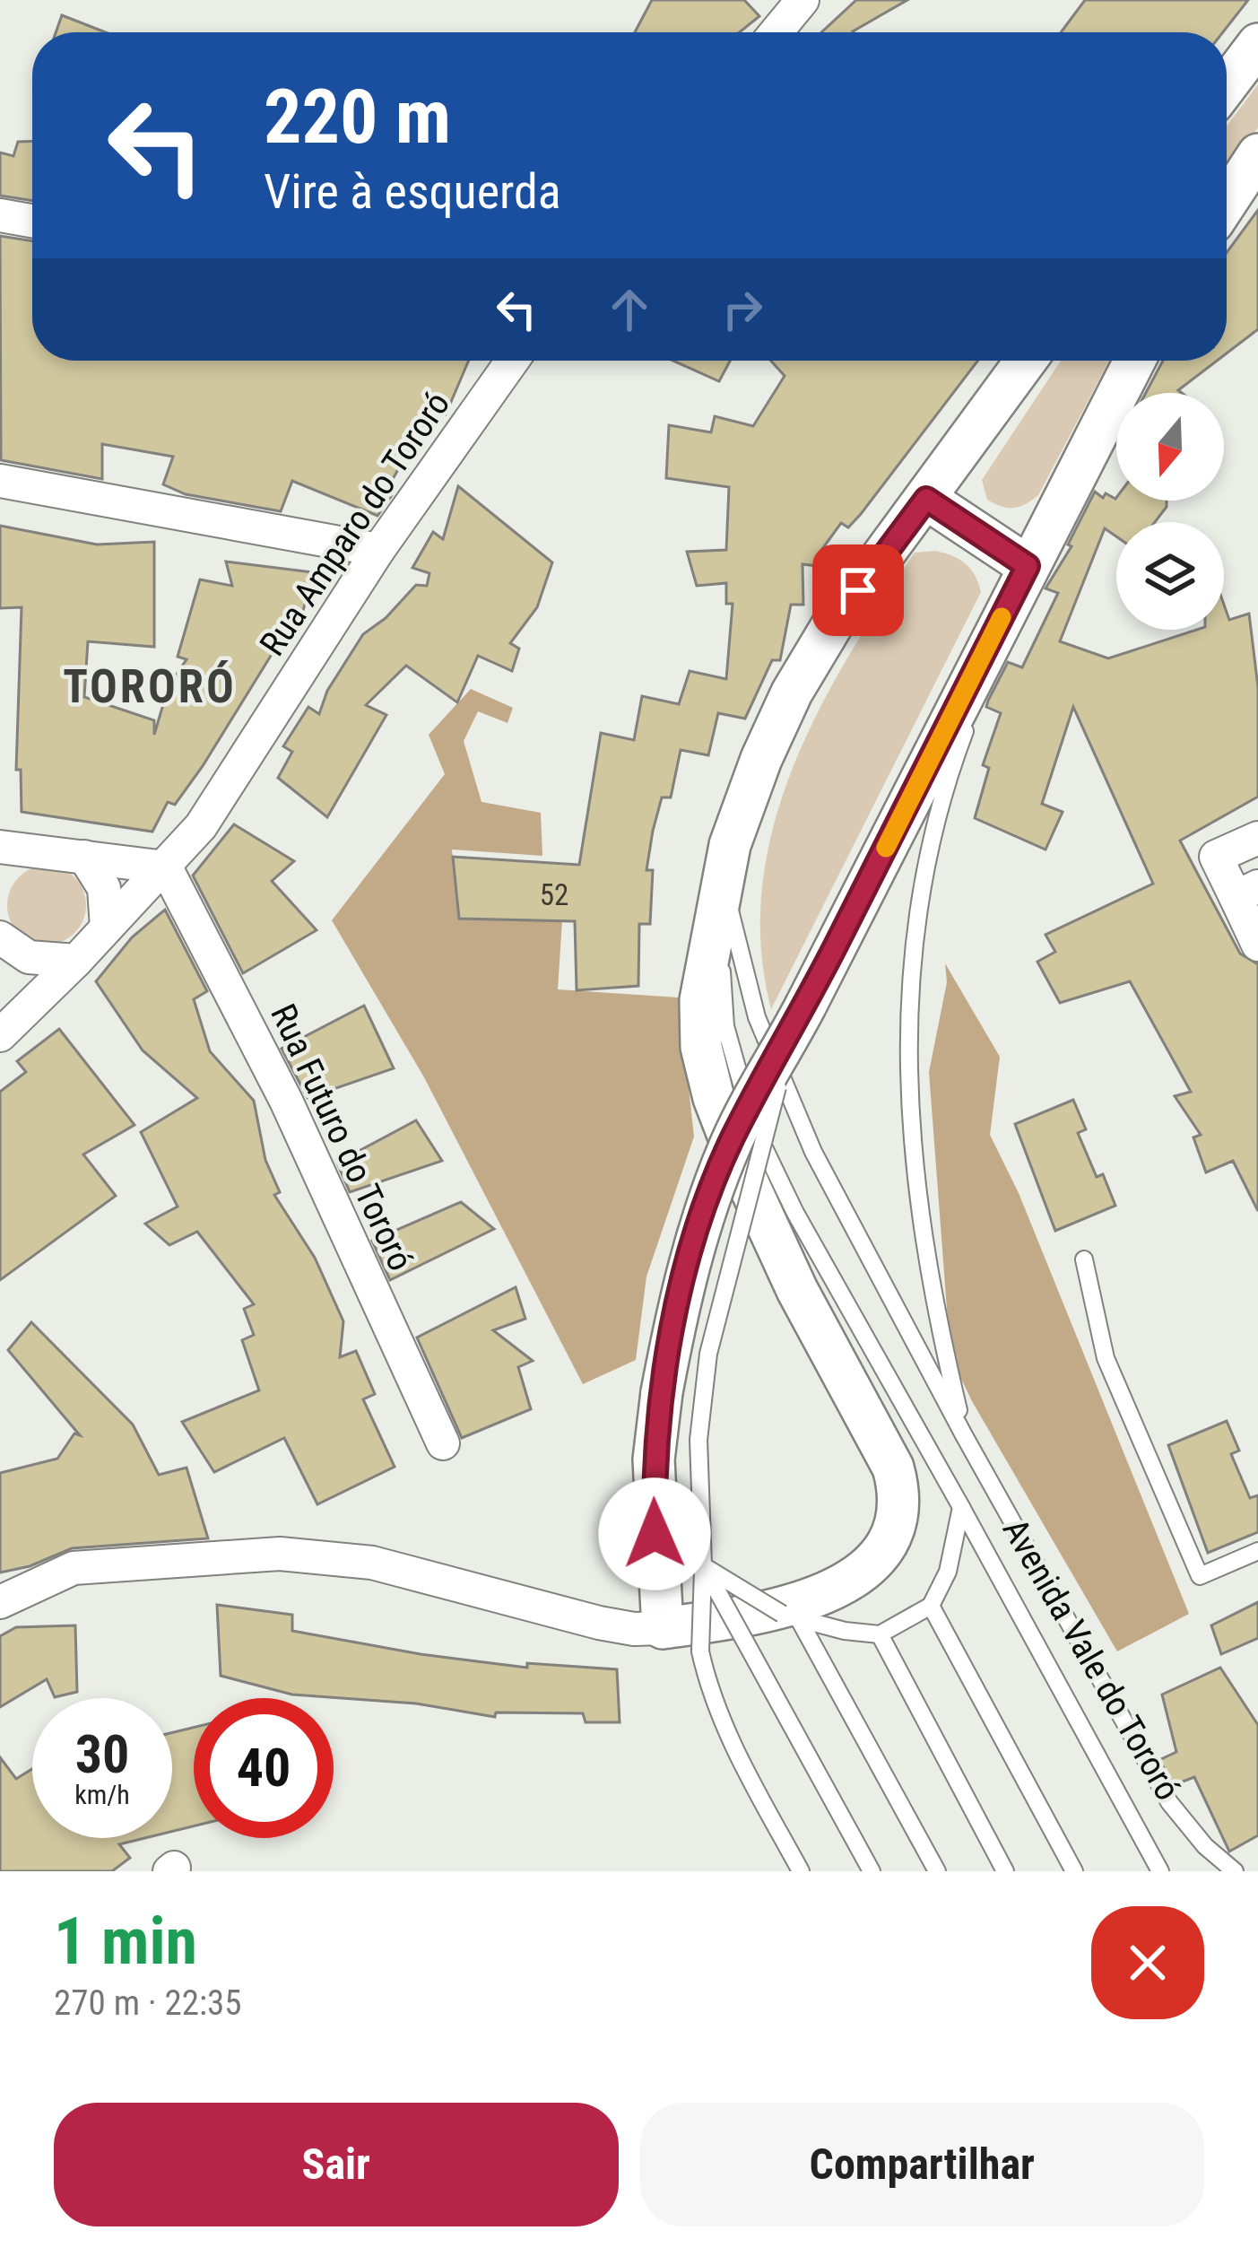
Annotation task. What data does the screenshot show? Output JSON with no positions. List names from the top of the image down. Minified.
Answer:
{"streets":{"street":["Rua Amparo do Tororó","Rua Futuro do Tororó","Avenida Vale do Tororó"]},"crossings":[["Rua Amparo do Tororó","Rua Futuro do Tororó"]],"districts":["TORORÓ"],"house_numbers":["52"],"north":"bottom","page":{"turn":["220 m","Vire à esquerda"],"speed":"30 km/h","limit":"40","heading":["1 min","270 m · 22:35"],"buttons":["Sair","Compartilhar"]}}
